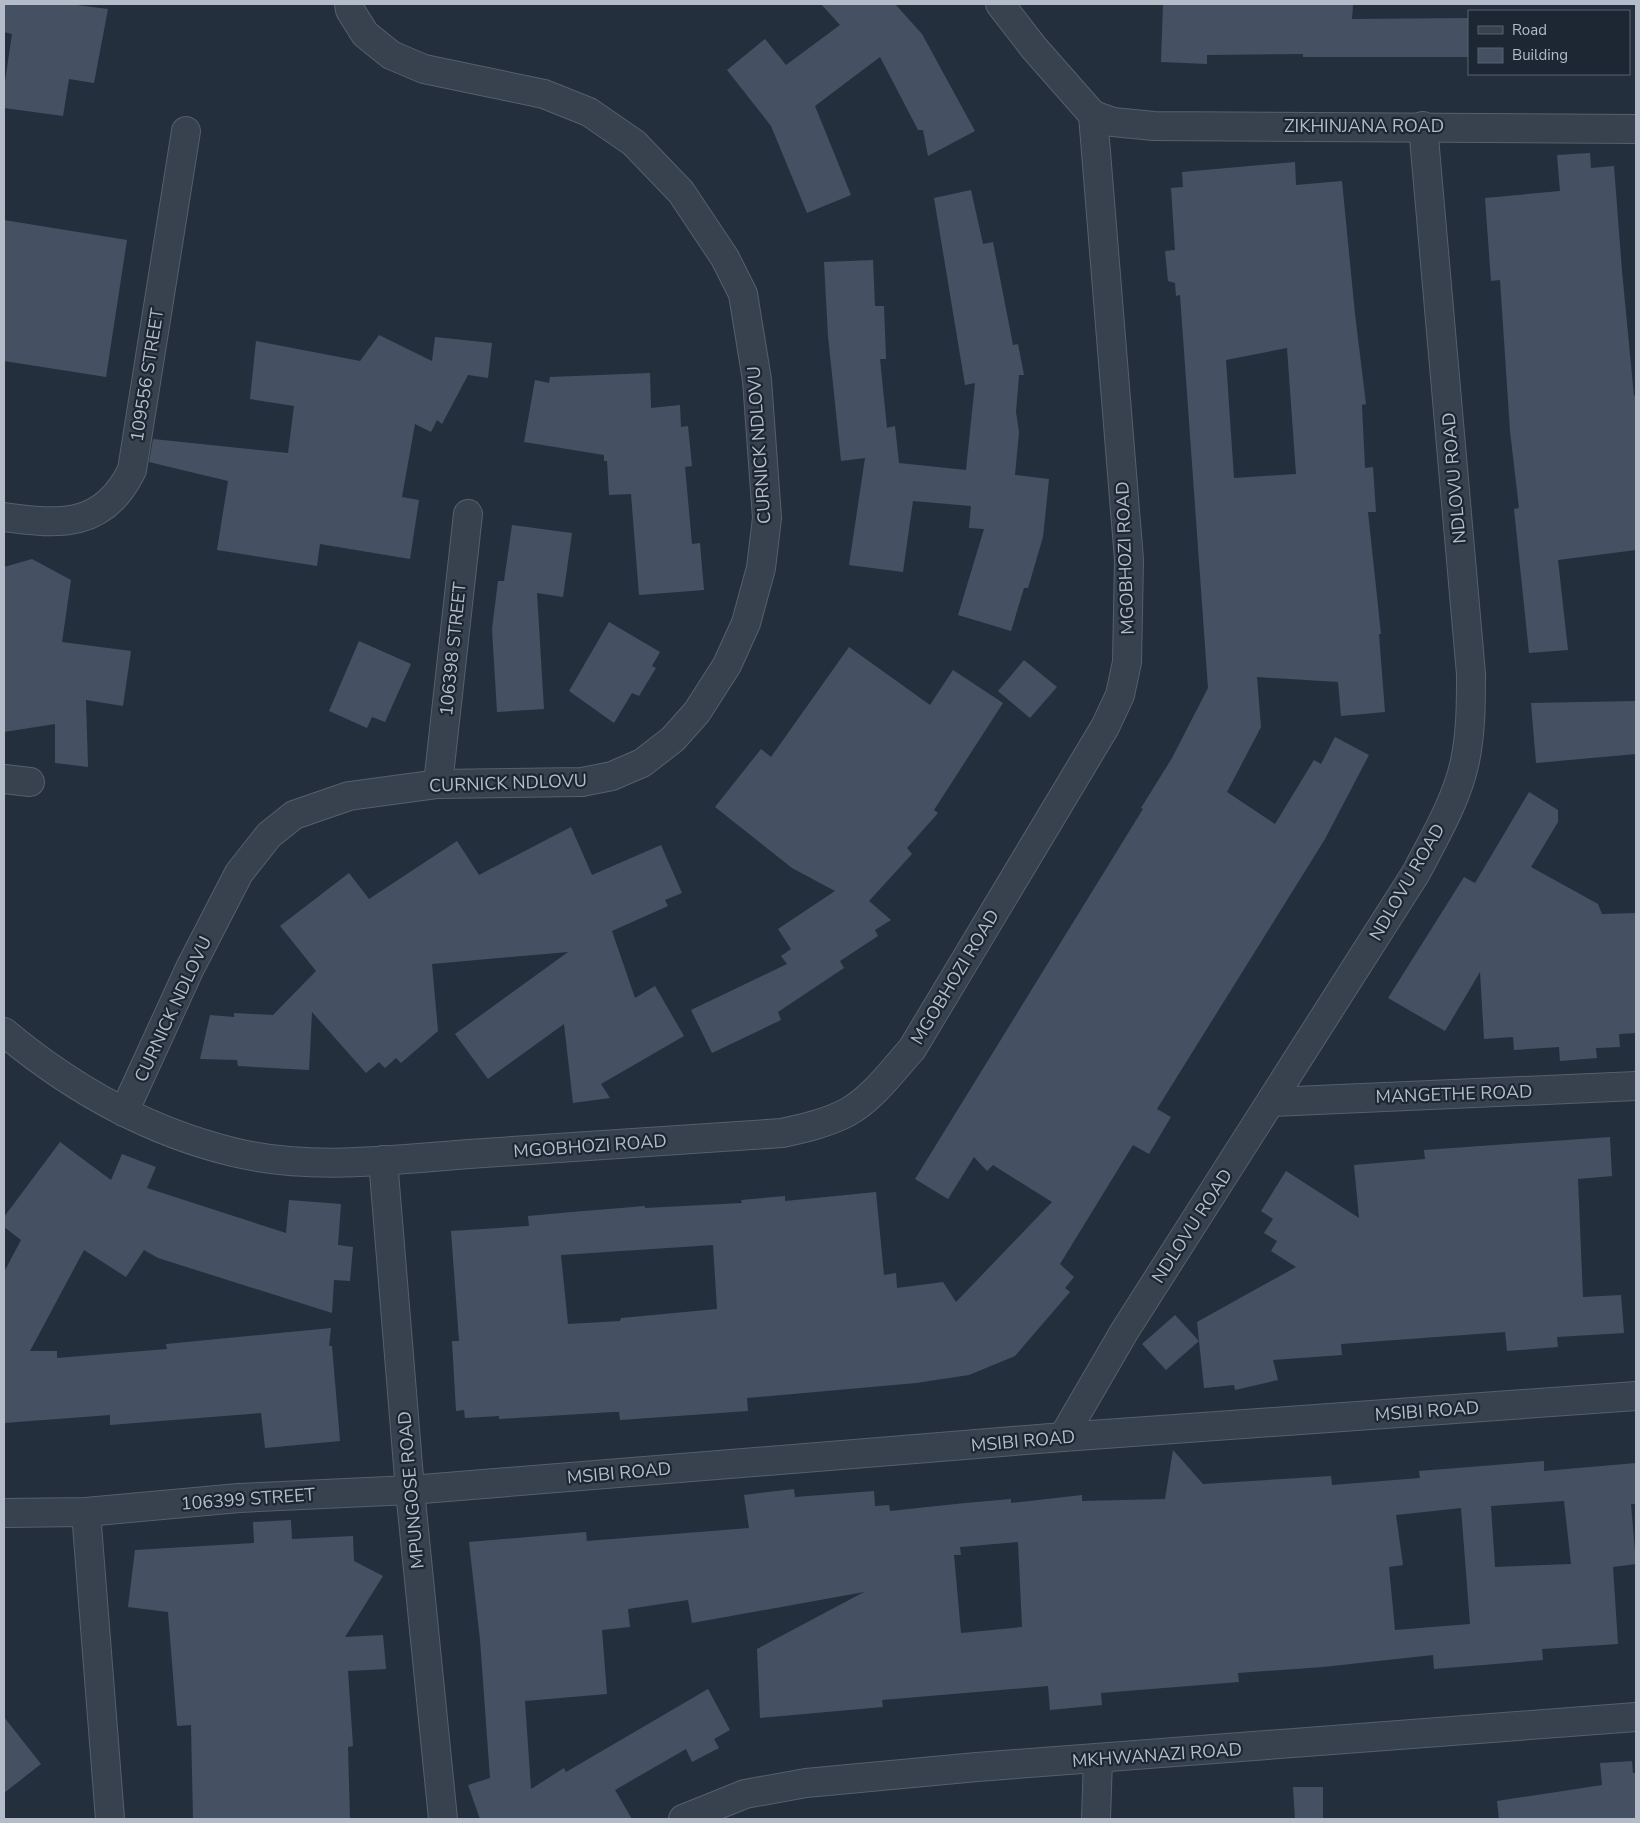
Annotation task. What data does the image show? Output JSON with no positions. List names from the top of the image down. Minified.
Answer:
{"streets":{"street":["ZIKHINJANA ROAD","109556 STREET","CURNICK NDLOVU","NDLOVU ROAD","MGOBHOZI ROAD","106398 STREET","MANGETHE ROAD","MSIBI ROAD","MPUNGOSE ROAD","106399 STREET","MKHWANAZI ROAD"]},"crossings":[["ZIKHINJANA ROAD","NDLOVU ROAD"],["ZIKHINJANA ROAD","MGOBHOZI ROAD"],["CURNICK NDLOVU","MGOBHOZI ROAD"],["CURNICK NDLOVU","106398 STREET"],["NDLOVU ROAD","MANGETHE ROAD"],["NDLOVU ROAD","MSIBI ROAD"],["MGOBHOZI ROAD","MPUNGOSE ROAD"],["MSIBI ROAD","MPUNGOSE ROAD"],["MSIBI ROAD","106399 STREET"],["MPUNGOSE ROAD","106399 STREET"]],"legend":["Road","Building"]}
